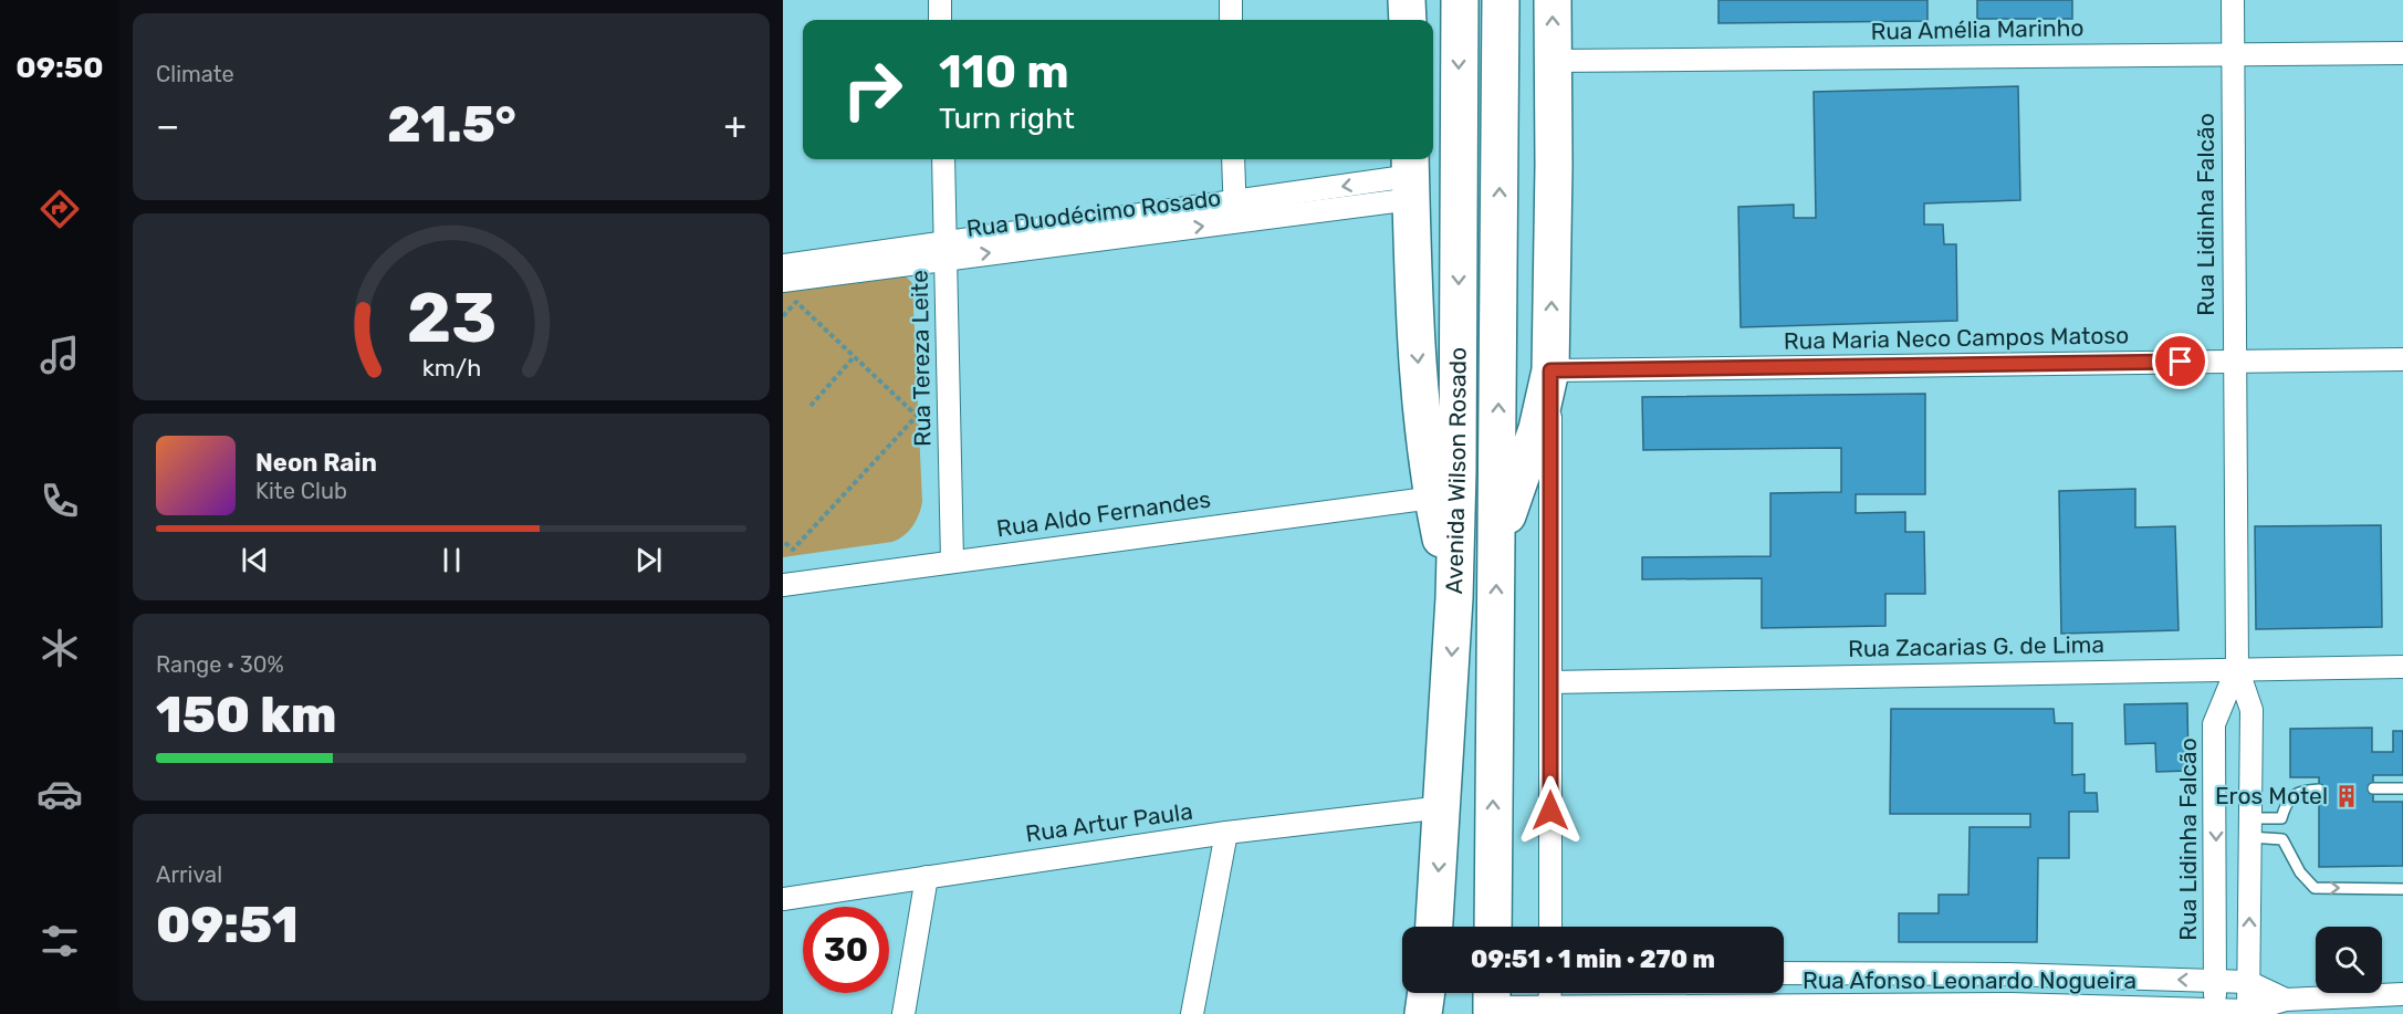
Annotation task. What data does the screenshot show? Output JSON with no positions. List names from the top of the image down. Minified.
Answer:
{"streets":{"highway":["Avenida Wilson Rosado"],"street":["Rua Amélia Marinho","Rua Duodécimo Rosado","Rua Lidinha Falcão","Rua Maria Neco Campos Matoso","Rua Tereza Leite","Rua Aldo Fernandes","Rua Zacarias G. de Lima","Rua Artur Paula","Rua Afonso Leonardo Nogueira"]},"crossings":[["Rua Amélia Marinho","Rua Lidinha Falcão"],["Rua Duodécimo Rosado","Rua Tereza Leite"],["Rua Lidinha Falcão","Rua Maria Neco Campos Matoso"],["Rua Lidinha Falcão","Rua Zacarias G. de Lima"],["Rua Lidinha Falcão","Rua Afonso Leonardo Nogueira"],["Rua Tereza Leite","Rua Aldo Fernandes"],["Avenida Wilson Rosado","Rua Artur Paula"]],"places":{"building":["Eros Motel"]},"page":{"tabs":"09:50","tile":["Climate",["Range · 30%","150 km"],["Arrival","09:51"]],"turn":["110 m","Turn right"],"heat":["−","21.5°","+"],"song":["Neon Rain","Kite Club"],"limit":"30","trip":"09:51 · 1 min · 270 m","gauge":["23","km/h"]}}
